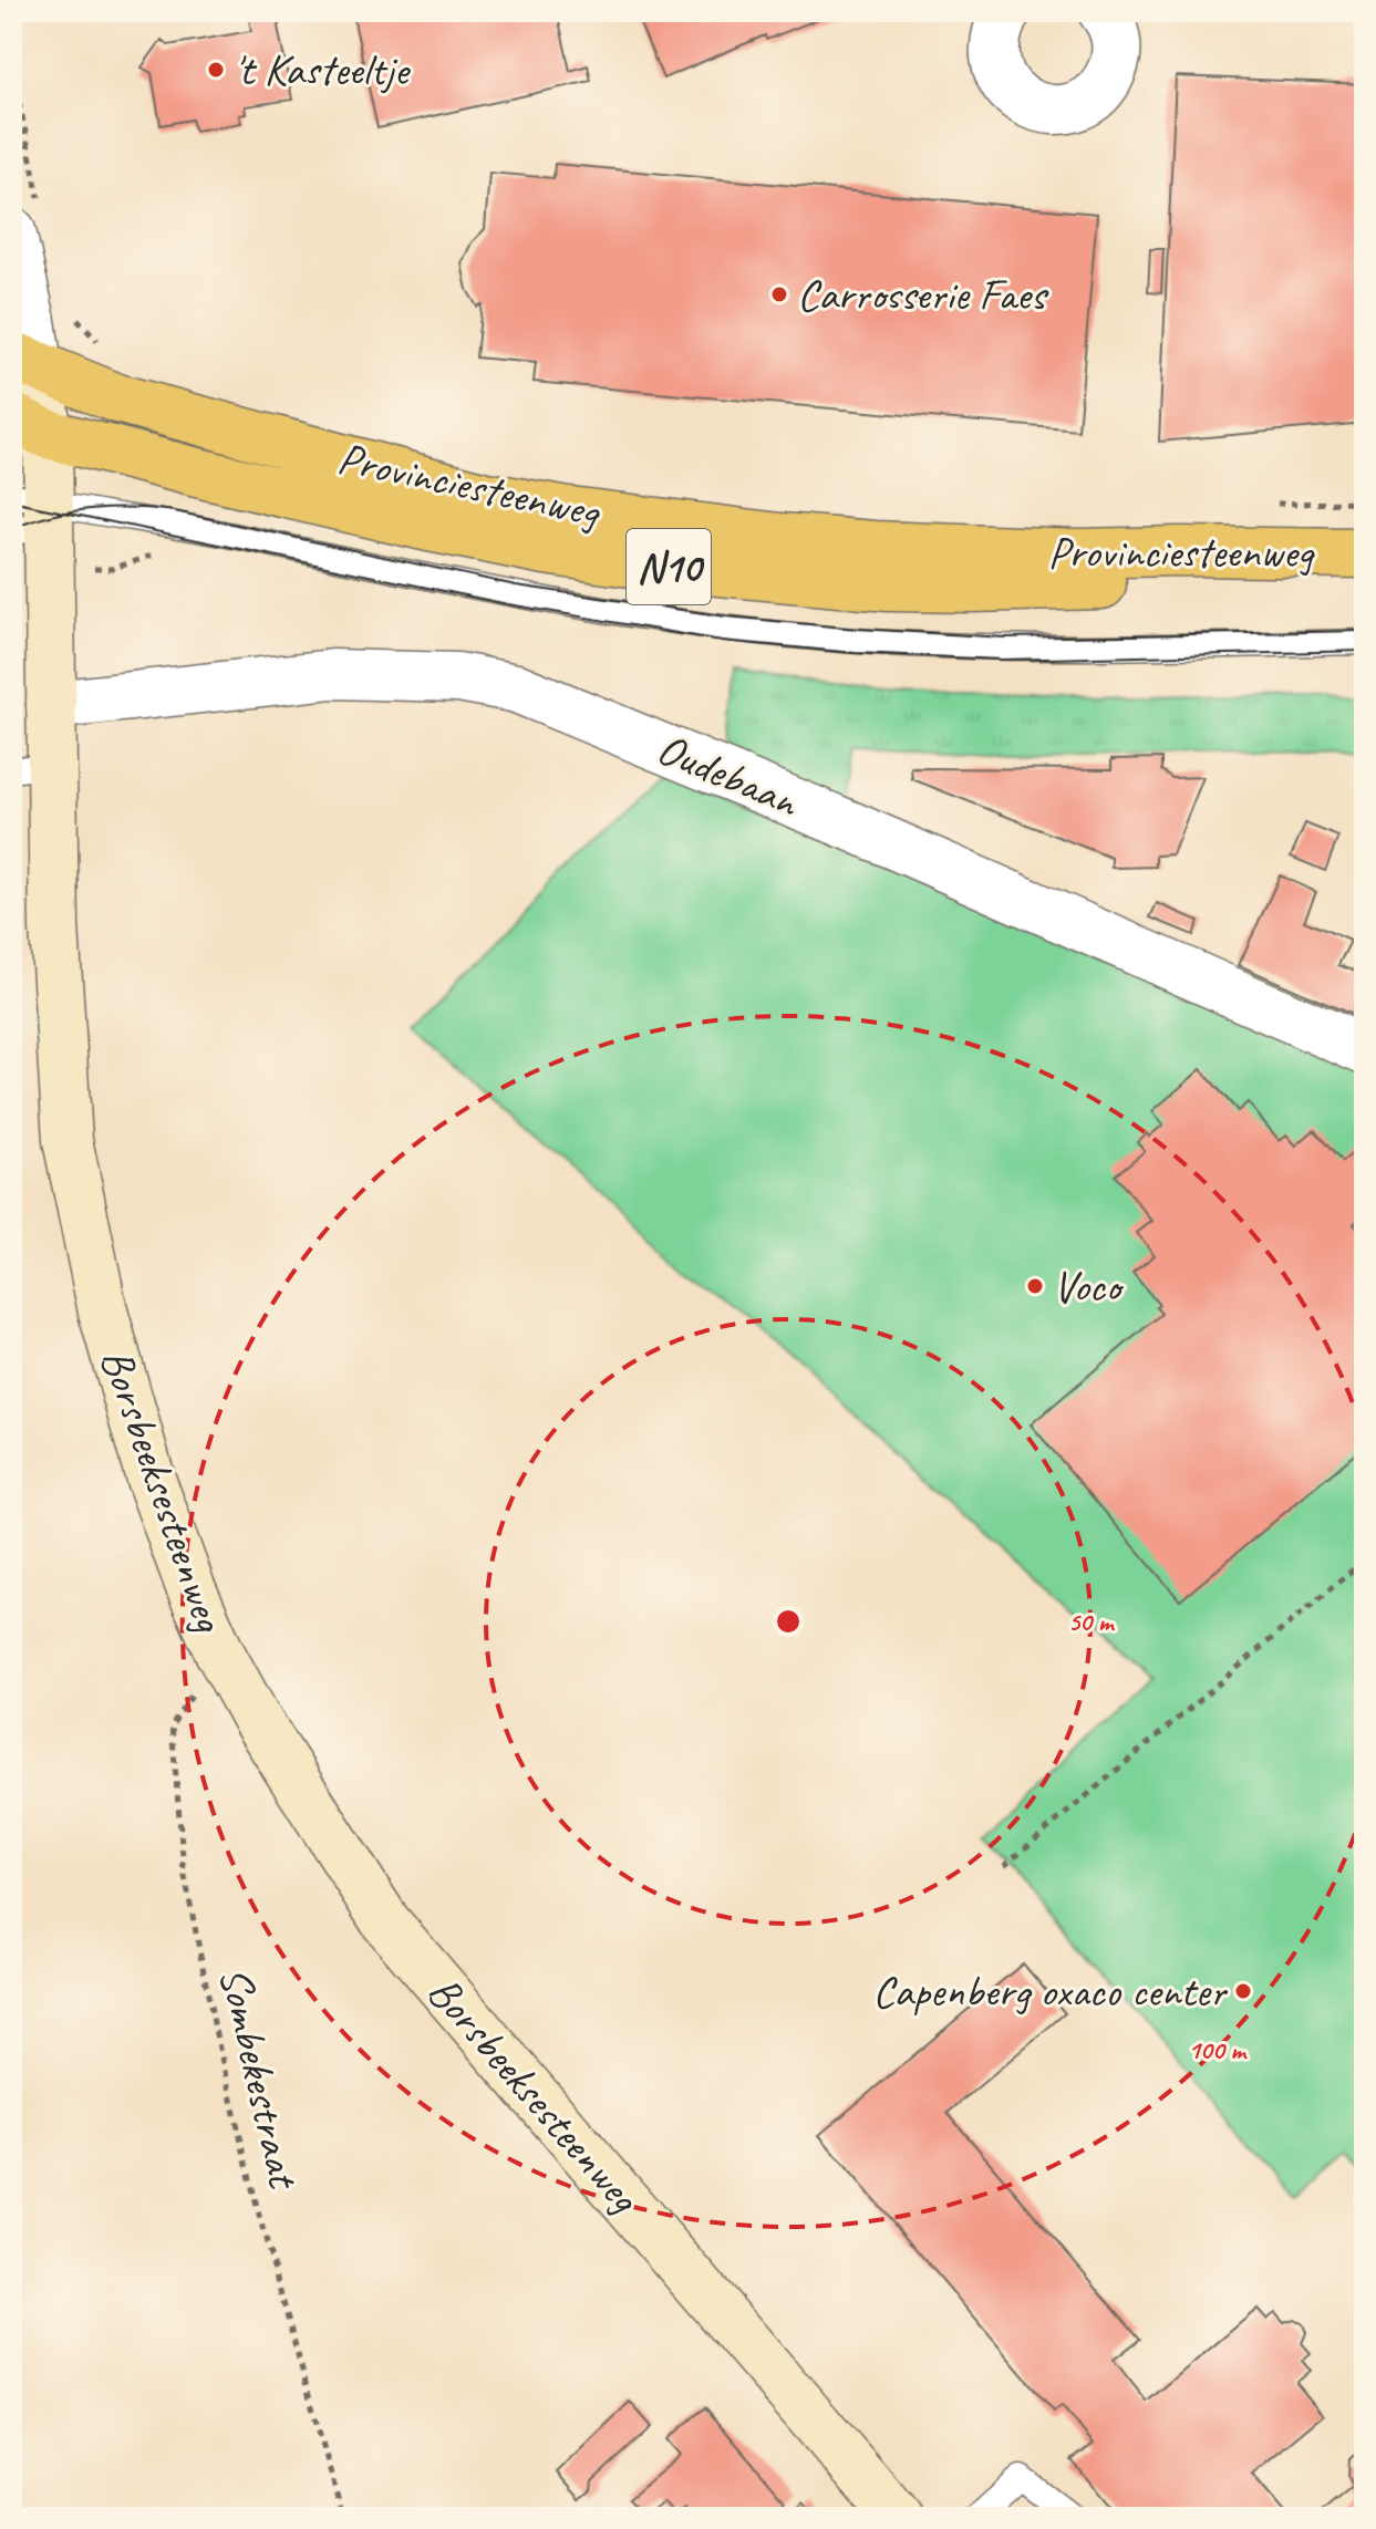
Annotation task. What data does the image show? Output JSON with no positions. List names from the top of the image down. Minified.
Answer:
{"streets":{"main road":["Provinciesteenweg","N10"],"street":["Oudebaan","Borsbeeksesteenweg"],"path":["Sombekestraat"]},"crossings":[["Provinciesteenweg","Borsbeeksesteenweg"],["Oudebaan","Borsbeeksesteenweg"],["Borsbeeksesteenweg","Sombekestraat"]],"places":["'t Kasteeltje","Carrosserie Faes","Voco","Capenberg oxaco center"],"rings":["50 m","100 m"]}
